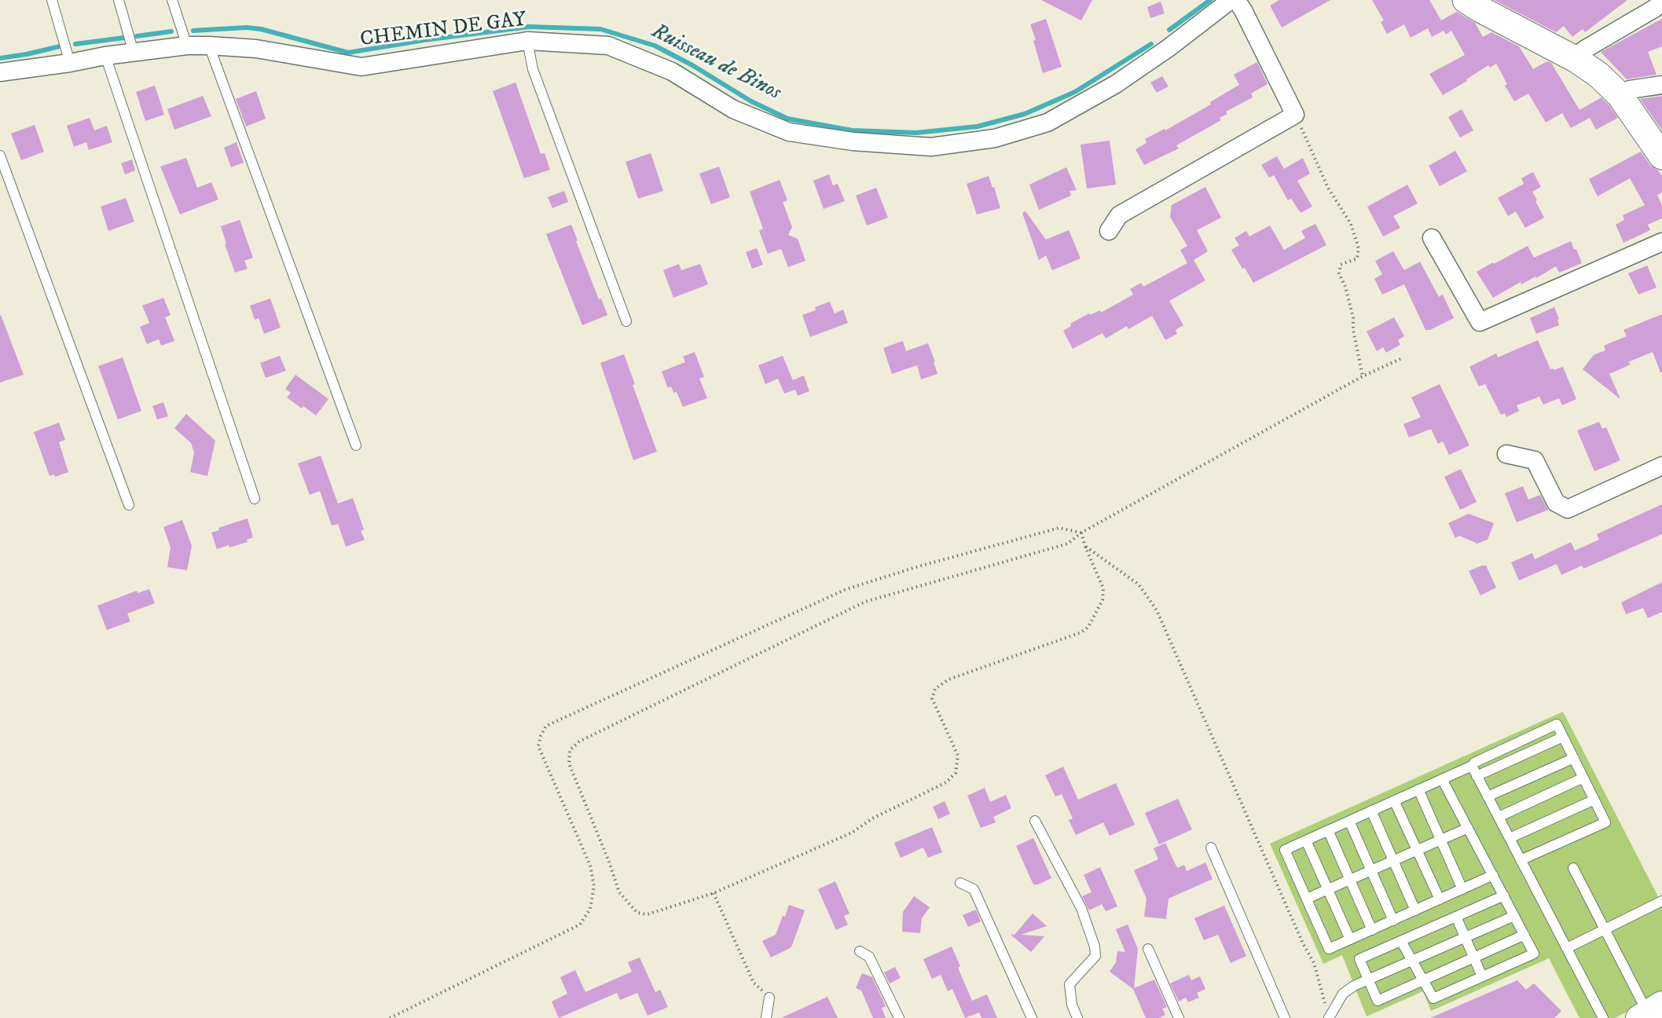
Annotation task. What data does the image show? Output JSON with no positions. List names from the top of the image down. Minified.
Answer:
{"streets":{"street":["CHEMIN DE GAY"]},"water":["Ruisseau de Binos"]}
